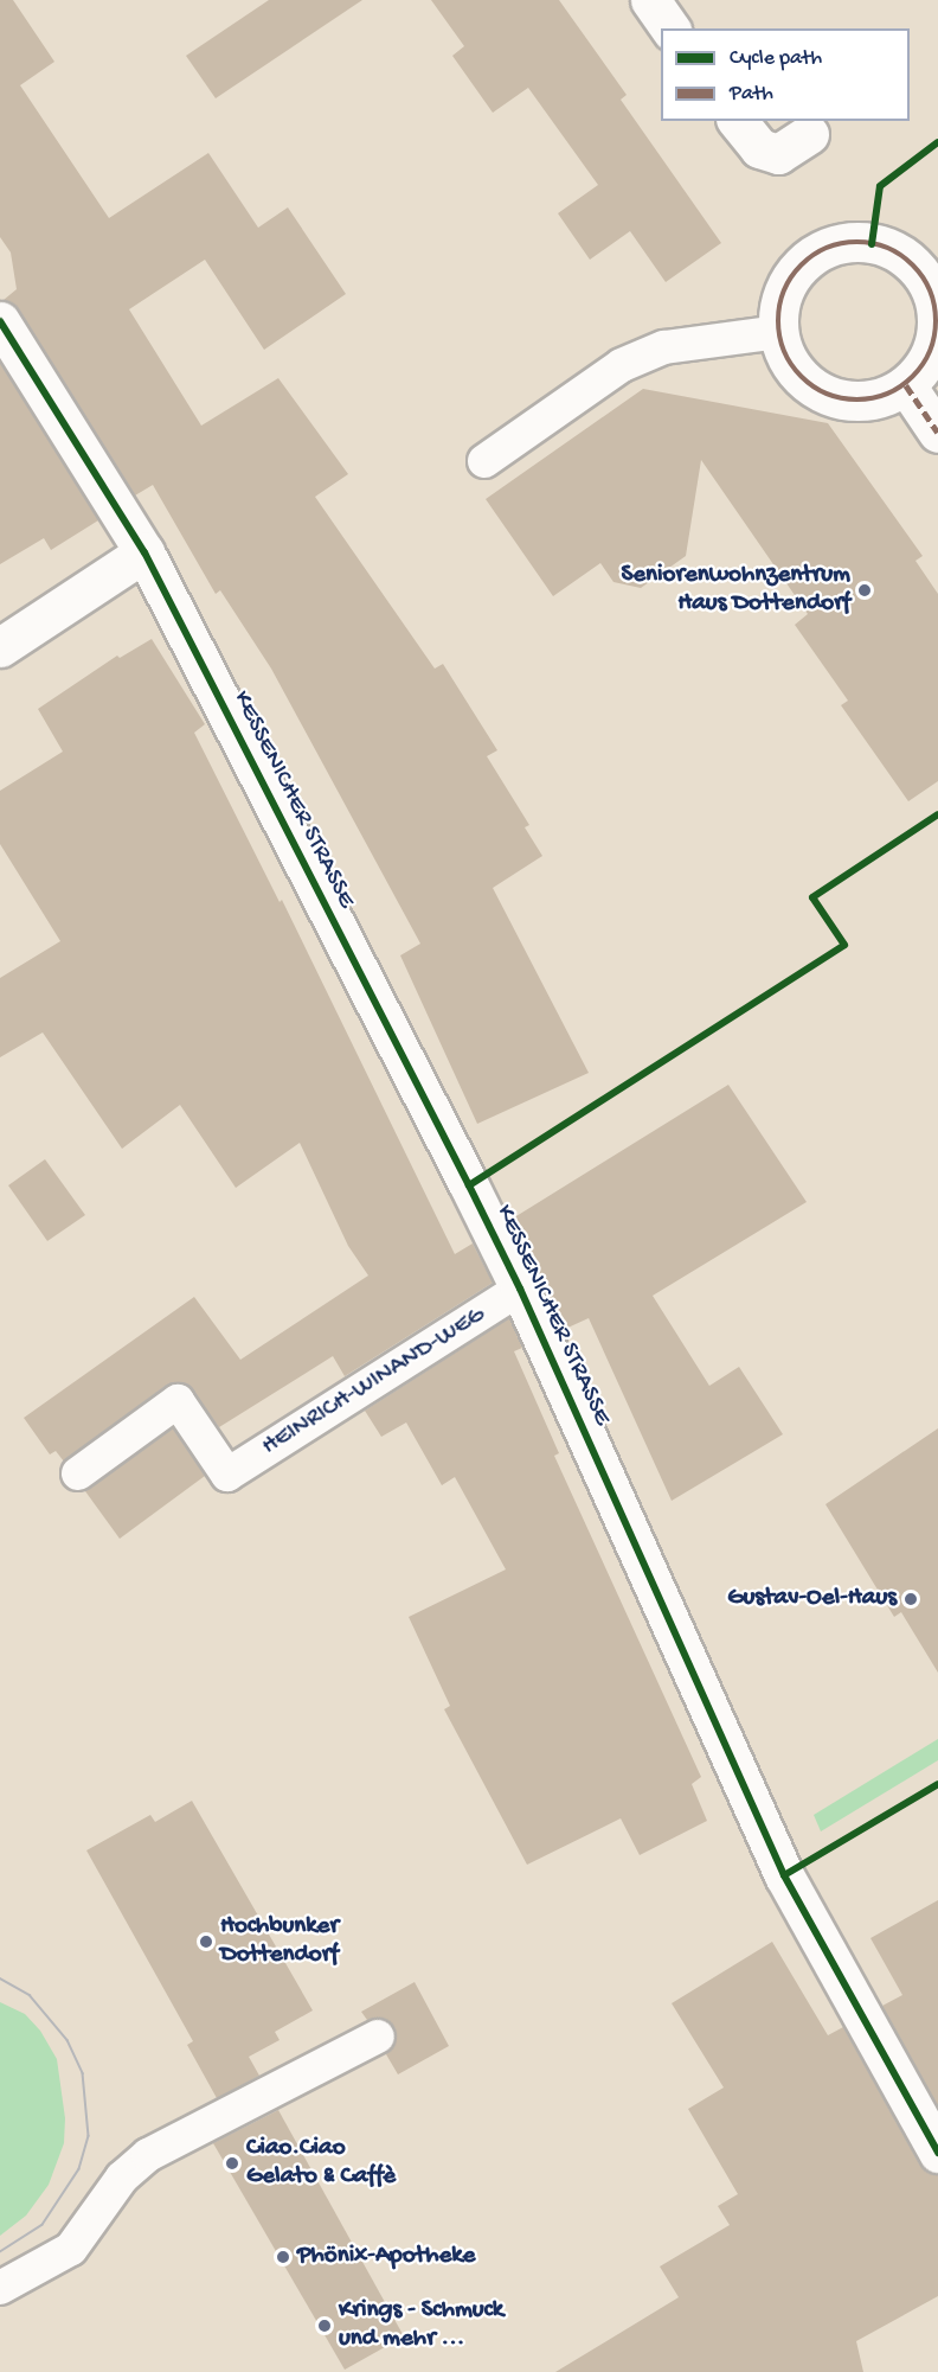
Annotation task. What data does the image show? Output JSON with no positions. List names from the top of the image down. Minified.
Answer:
{"streets":{"street":["KESSENICHER STRASSE"],"lane":["HEINRICH-WINAND-WEG"]},"crossings":[["KESSENICHER STRASSE","HEINRICH-WINAND-WEG"]],"places":["Seniorenwohnzentrum Haus Dottendorf","Gustav-Oel-Haus","Hochbunker Dottendorf","Ciao.Ciao Gelato & Caffè","Phönix-Apotheke","Krings - Schmuck und mehr ..."],"legend":["Cycle path","Path"]}
